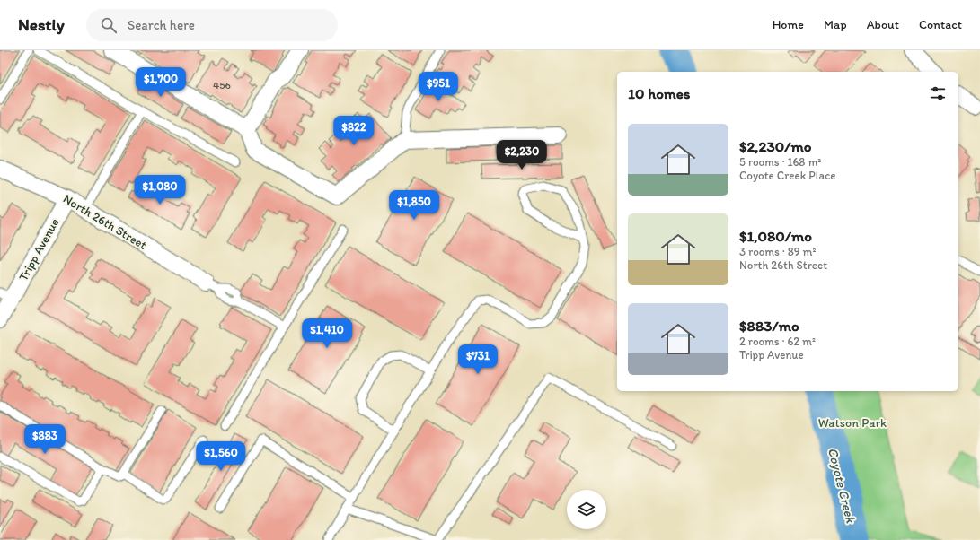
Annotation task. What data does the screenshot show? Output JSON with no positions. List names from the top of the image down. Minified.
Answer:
{"streets":{"street":["North 26th Street","Tripp Avenue"]},"crossings":[["North 26th Street","Tripp Avenue"]],"water":["Coyote Creek"],"parks":["Watson Park"],"house_numbers":["456"],"page":{"header":"Nestly","search":"Search here","nav":["Home","Map","About","Contact"],"price":["$1,700","$951","$822","$2,230","$1,080","$1,850","$1,410","$731","$883","$1,560"],"heading":"10 homes","list":[{"name":"$2,230/mo","note":"5 rooms · 168 m² · Coyote Creek Place"},{"name":"$1,080/mo","note":"3 rooms · 89 m² · North 26th Street"},{"name":"$883/mo","note":"2 rooms · 62 m² · Tripp Avenue"}]}}
